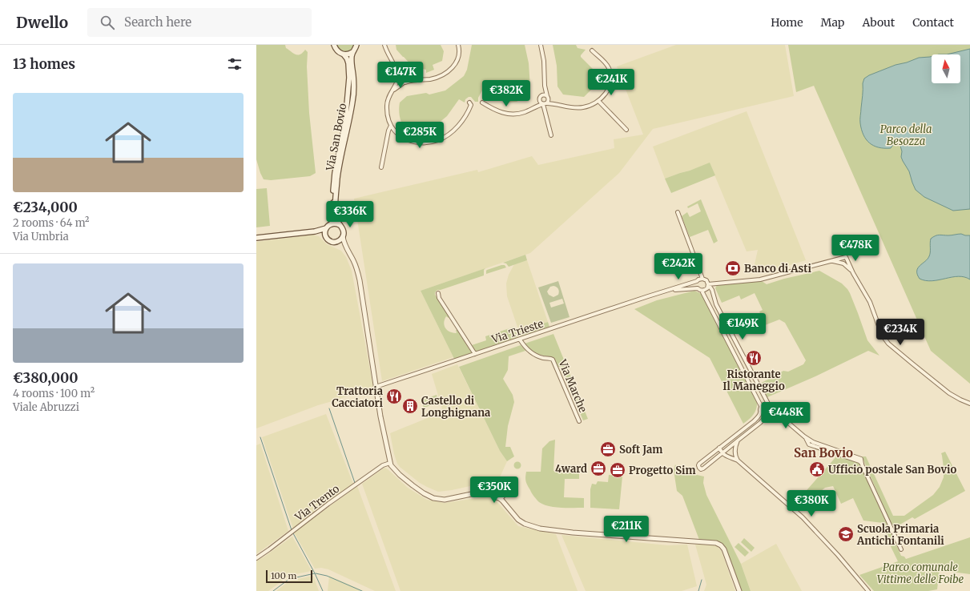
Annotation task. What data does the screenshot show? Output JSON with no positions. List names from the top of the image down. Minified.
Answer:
{"streets":{"main road":["Via San Bovio"],"street":["Via Trieste","Via Marche","Via Trento"]},"crossings":[["Via Trieste","Via Marche"]],"districts":["San Bovio"],"parks":["Parco della Besozza","Parco comunale Vittime delle Foibe"],"places":{"bank":["Banco di Asti"],"restaurant":["Ristorante Il Maneggio","Trattoria Cacciatori"],"building":["Castello di Longhignana"],"office":["Soft Jam","4ward","Progetto Sim"],"public building":["Ufficio postale San Bovio"],"school or university":["Scuola Primaria Antichi Fontanili"]},"scale_bar":"100 m","north":"top","page":{"header":"Dwello","search":"Search here","nav":["Home","Map","About","Contact"],"heading":"13 homes","price":["€147K","€241K","€382K","€285K","€336K","€478K","€242K","€149K","€234K","€448K","€350K","€380K","€211K"],"list":[{"name":"€234,000","note":"2 rooms · 64 m² · Via Umbria"},{"name":"€380,000","note":"4 rooms · 100 m² · Viale Abruzzi"}],"scale":"100 m"}}
